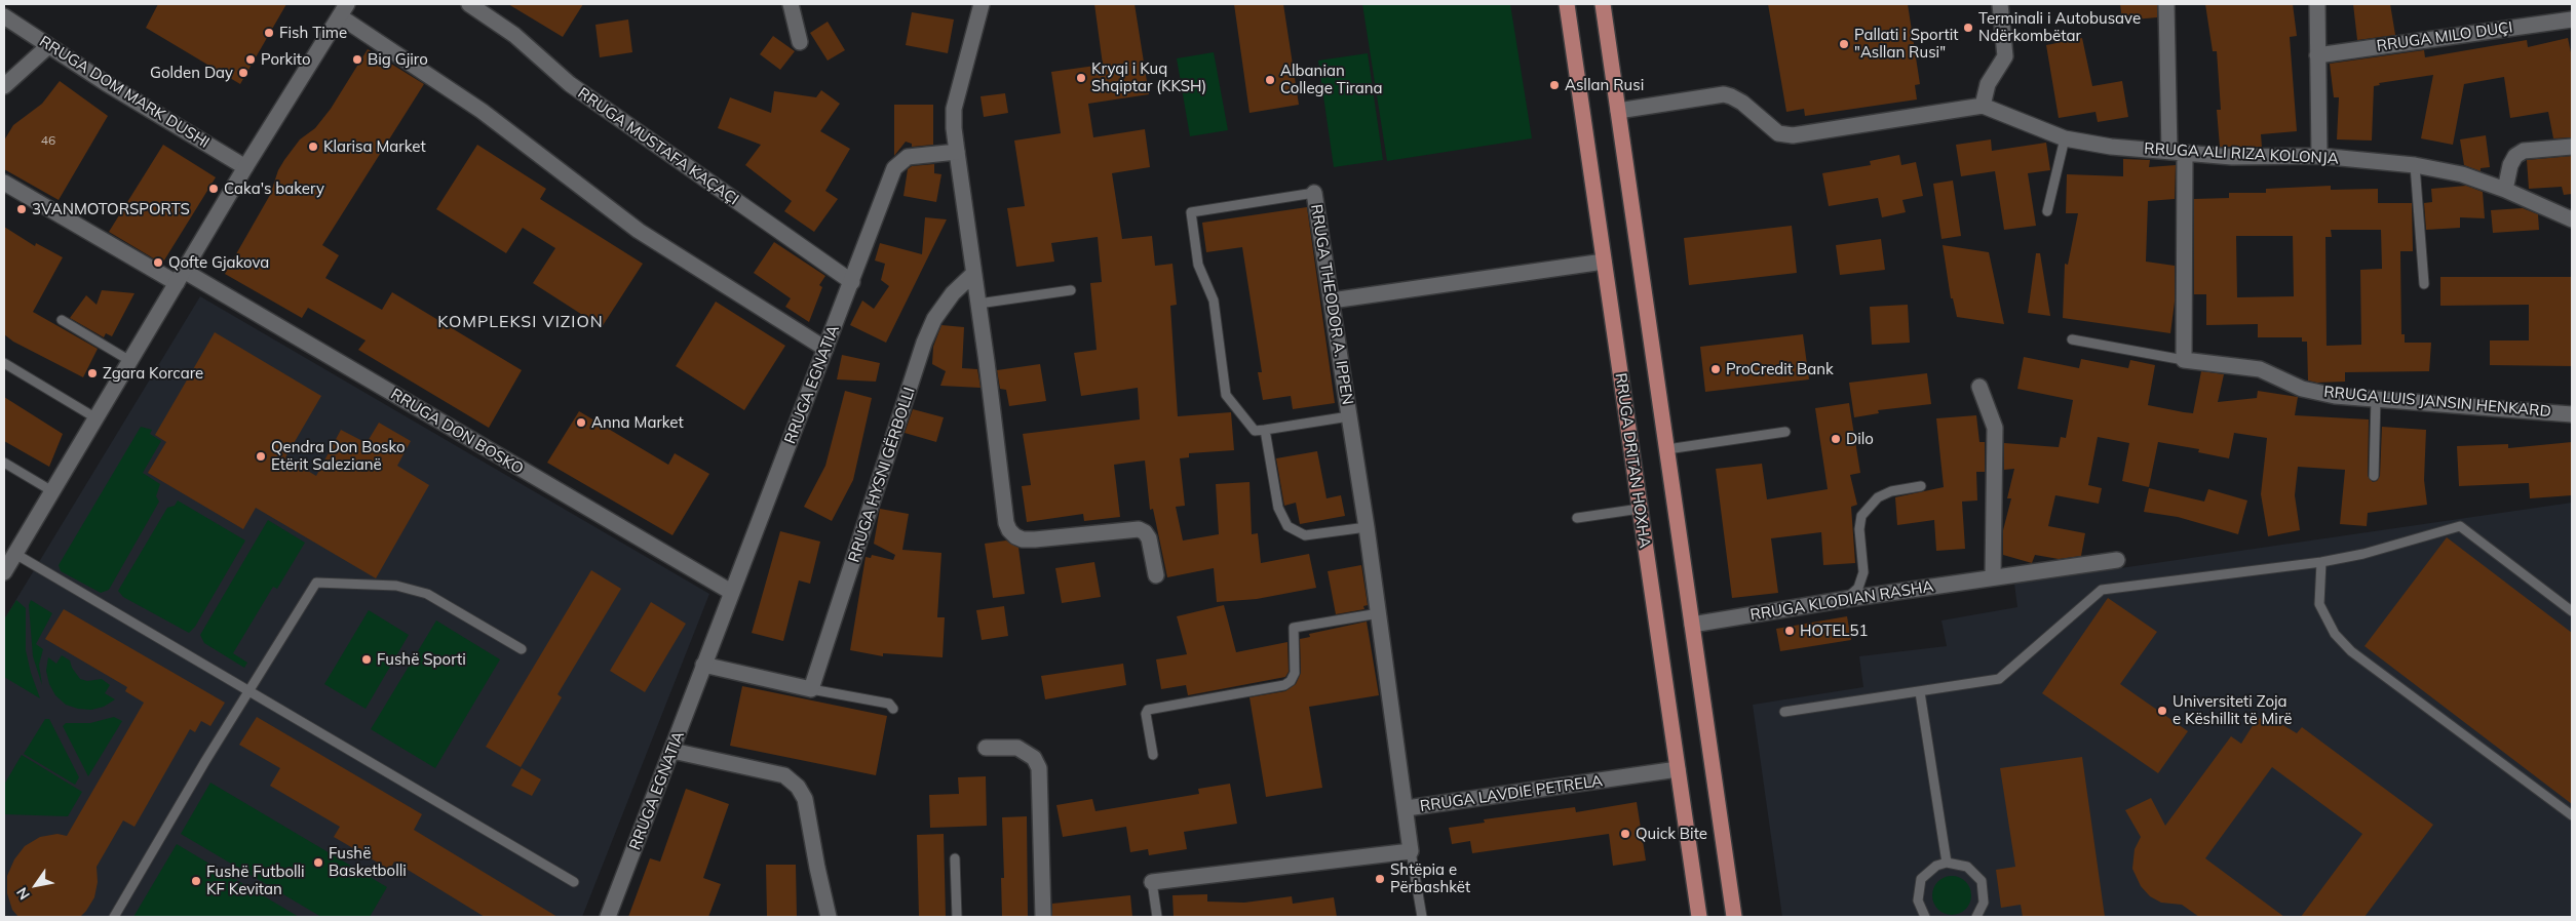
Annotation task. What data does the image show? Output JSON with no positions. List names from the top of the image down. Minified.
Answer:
{"streets":{"main road":["RRUGA DRITAN HOXHA"],"street":["RRUGA MILO DUÇI","RRUGA DOM MARK DUSHI","RRUGA MUSTAFA KAÇAÇI","RRUGA ALI RIZA KOLONJA","RRUGA THEODOR A. IPPEN","RRUGA EGNATIA","RRUGA LUIS JANSIN HENKARD","RRUGA DON BOSKO","RRUGA HYSNI GËRBOLLI","RRUGA KLODIAN RASHA","RRUGA LAVDIE PETRELA"]},"crossings":[["RRUGA MUSTAFA KAÇAÇI","RRUGA EGNATIA"],["RRUGA THEODOR A. IPPEN","RRUGA LAVDIE PETRELA"],["RRUGA EGNATIA","RRUGA DON BOSKO"],["RRUGA DRITAN HOXHA","RRUGA LAVDIE PETRELA"]],"districts":["KOMPLEKSI VIZION"],"places":["Terminali i Autobusave Ndërkombëtar","Fish Time","Pallati i Sportit \"Asllan Rusi\"","Porkito","Big Gjiro","Golden Day","Kryqi i Kuq Shqiptar (KKSH)","Albanian College Tirana","Asllan Rusi","Klarisa Market","Caka's bakery","3VANMOTORSPORTS","Qofte Gjakova","ProCredit Bank","Zgara Korcare","Anna Market","Dilo","Qendra Don Bosko Etërit Salezianë","HOTEL51","Fushë Sporti","Universiteti Zoja e Këshillit të Mirë","Quick Bite","Fushë Basketbolli","Shtëpia e Përbashkët","Fushë Futbolli KF Kevitan"],"house_numbers":["46"],"north":"bottom left"}
